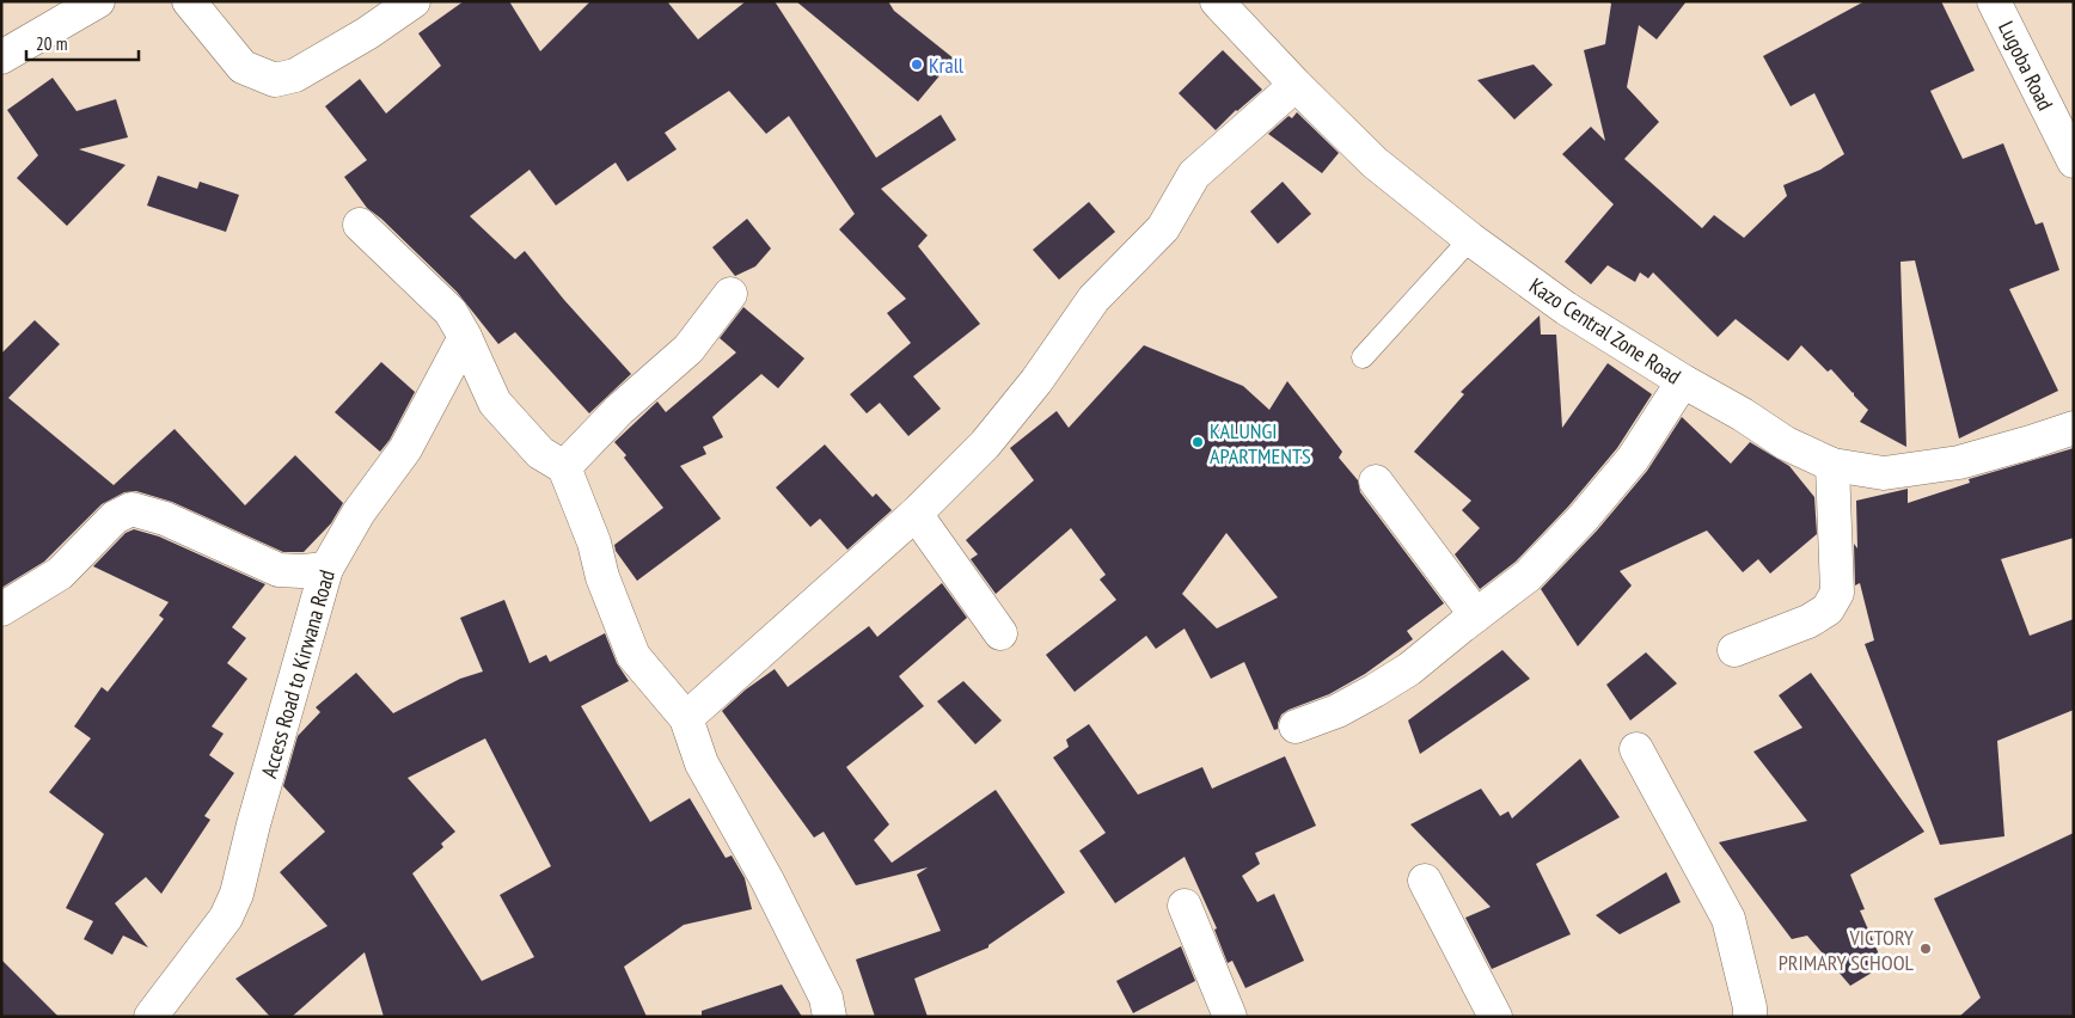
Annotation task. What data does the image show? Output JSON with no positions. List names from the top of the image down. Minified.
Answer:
{"streets":{"street":["Lugoba Road","Kazo Central Zone Road","Access Road to Kirwana Road"]},"places":["Krall","KALUNGI APARTMENTS","VICTORY PRIMARY SCHOOL"],"scale_bar":"20 m"}
